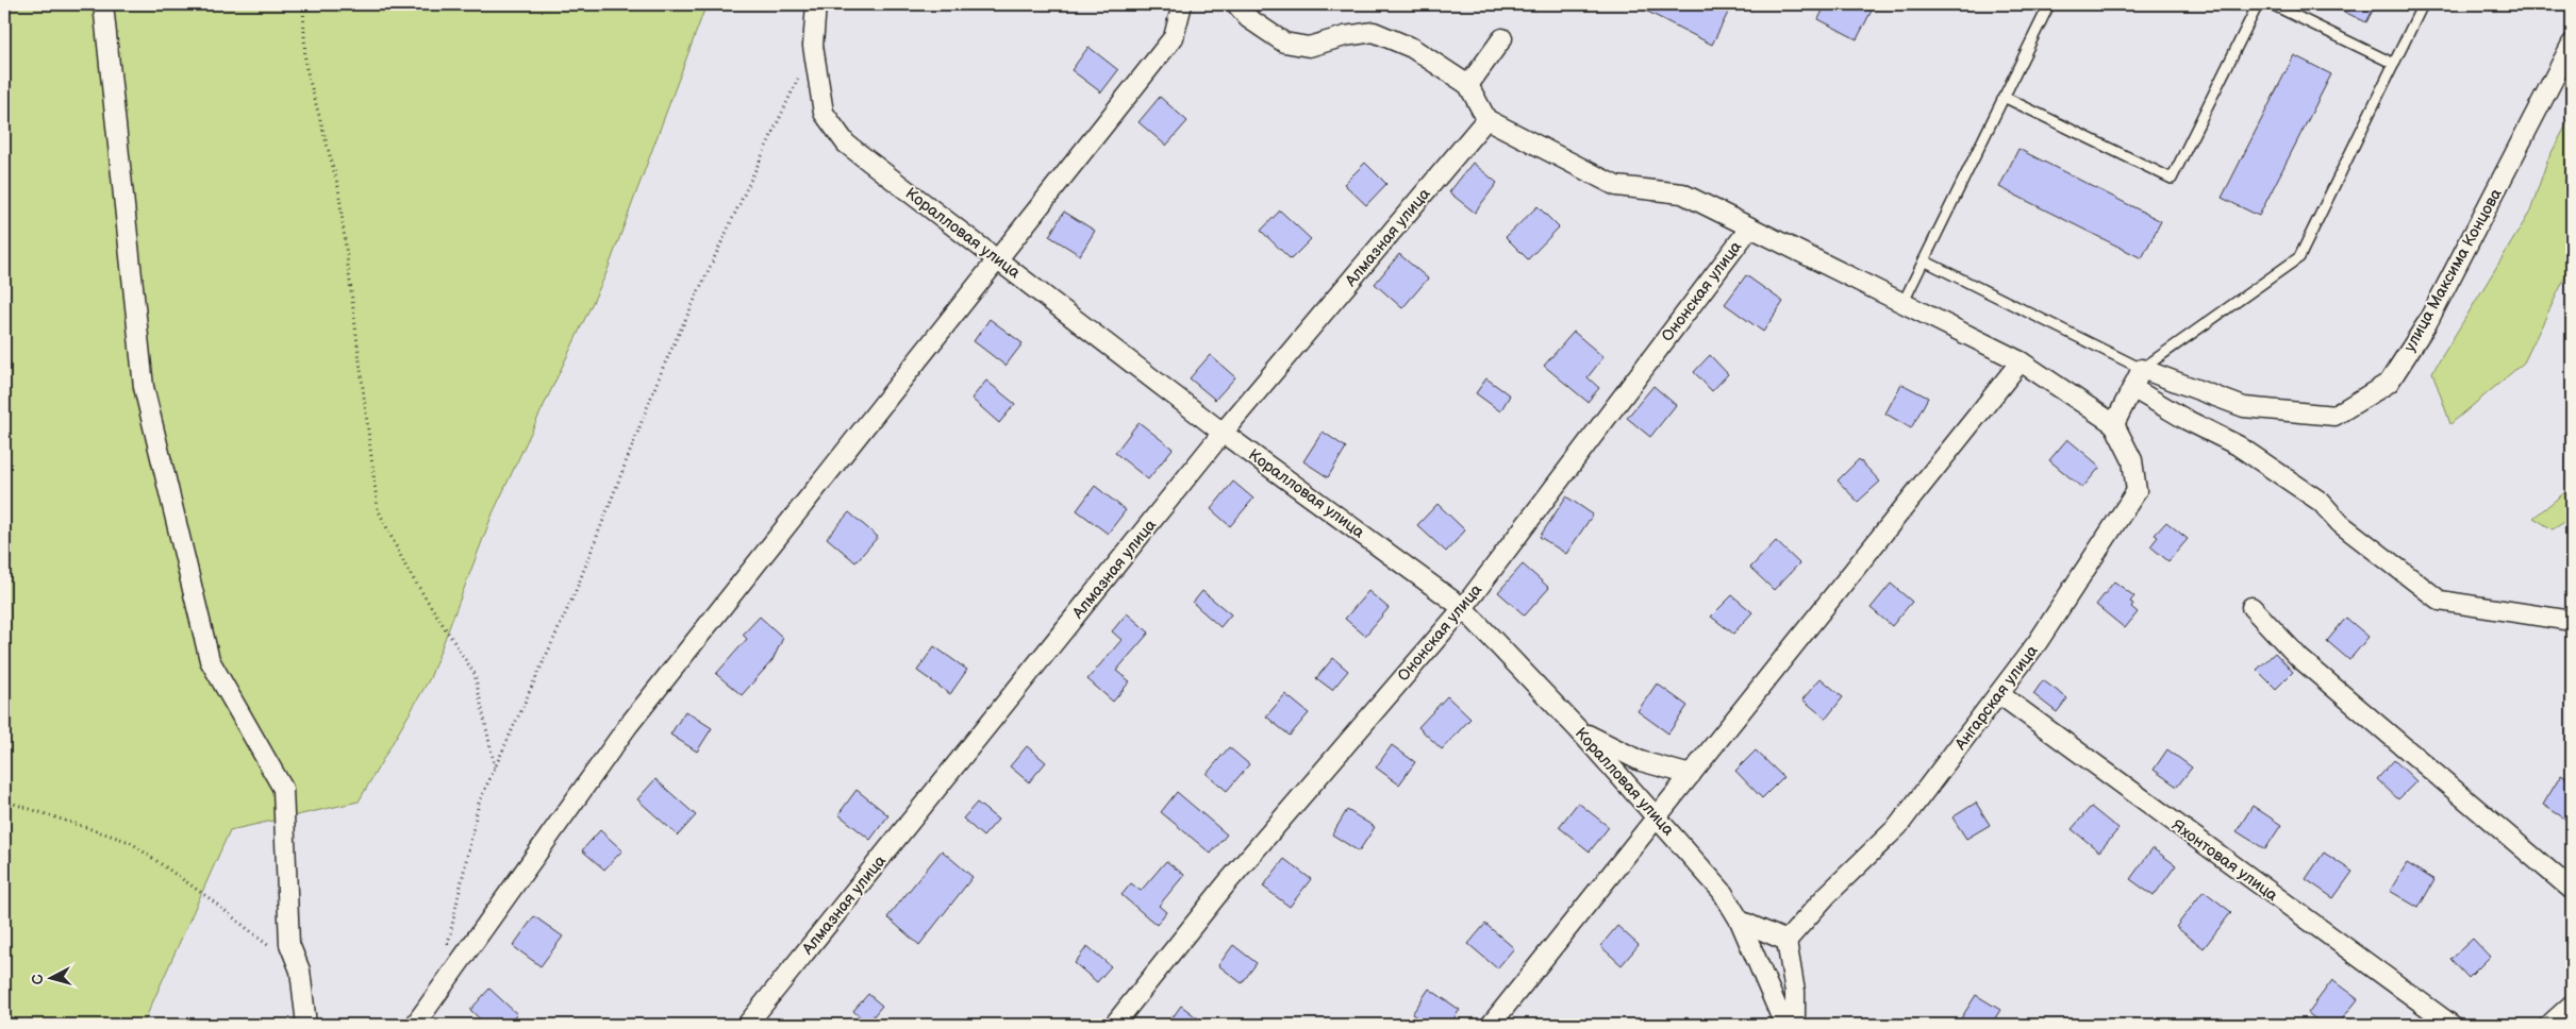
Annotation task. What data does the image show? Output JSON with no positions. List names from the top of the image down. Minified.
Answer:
{"streets":{"street":["Коралловая улица","Алмазная улица","улица Максима Концова","Ононская улица","Ангарская улица","Яхонтовая улица"]},"crossings":[["Коралловая улица","Алмазная улица"],["Коралловая улица","Ононская улица"],["Ангарская улица","Яхонтовая улица"]],"north":"left"}
